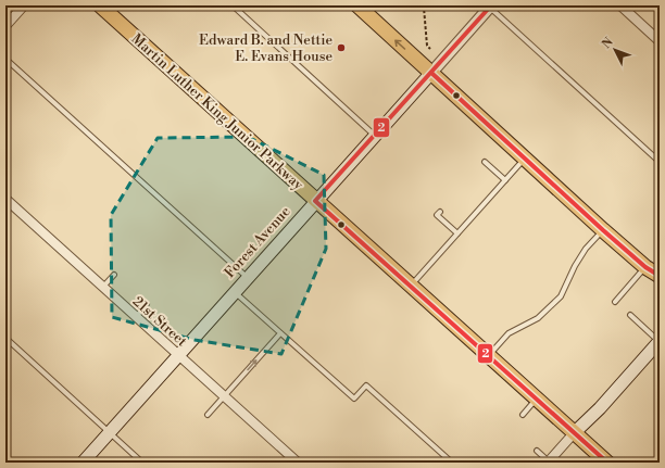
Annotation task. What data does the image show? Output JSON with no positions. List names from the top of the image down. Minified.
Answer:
{"streets":{"main road":["Martin Luther King Junior Parkway","Forest Avenue"],"street":["21st Street"]},"crossings":[["Martin Luther King Junior Parkway","Forest Avenue"],["Forest Avenue","21st Street"]],"places":["Edward B. and Nettie E. Evans House"],"lines":["transit line 2"],"north":"top left"}
